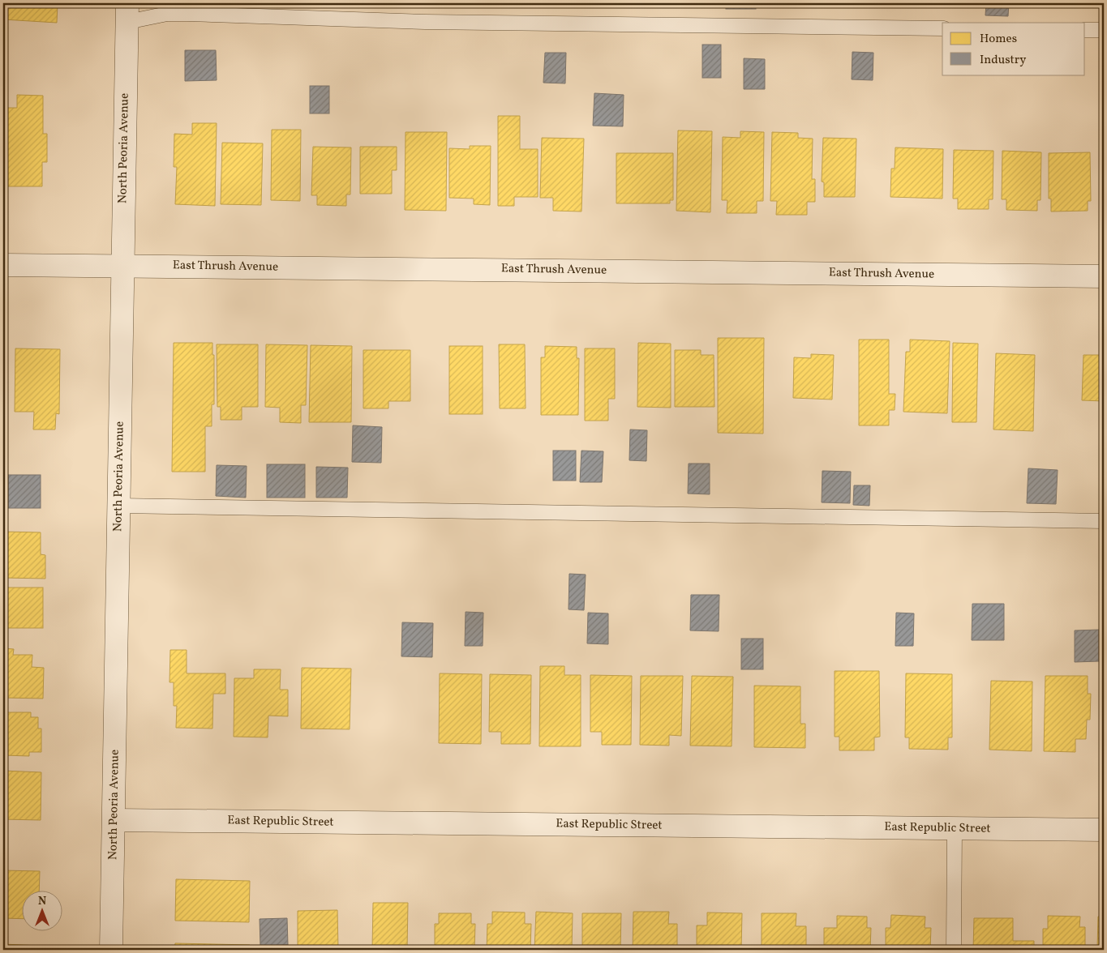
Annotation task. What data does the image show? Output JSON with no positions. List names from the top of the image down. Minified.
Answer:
{"streets":{"street":["North Peoria Avenue","East Thrush Avenue","East Republic Street"]},"crossings":[["North Peoria Avenue","East Thrush Avenue"],["North Peoria Avenue","East Republic Street"]],"legend":["Homes","Industry"],"north":"top"}
